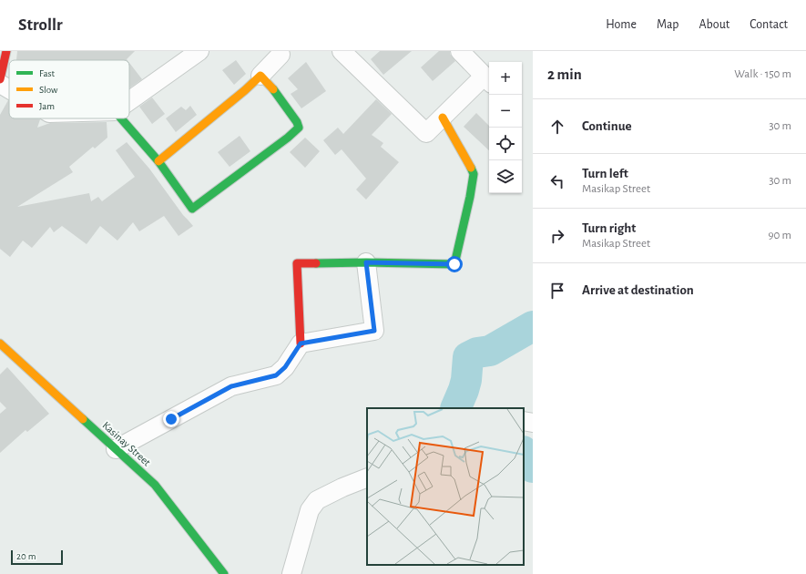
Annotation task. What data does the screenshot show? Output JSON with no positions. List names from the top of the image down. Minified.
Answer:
{"streets":{"street":["Kasinay Street"]},"legend":["Fast","Slow","Jam"],"scale_bar":"20 m","page":{"header":"Strollr","nav":["Home","Map","About","Contact"],"heading":["2 min","Walk · 150 m"],"map_buttons":["+","−"],"list":[["Continue","30 m"],["Turn left","Masikap Street","30 m"],["Turn right","Masikap Street","90 m"],"Arrive at destination"],"scale":"20 m"}}
